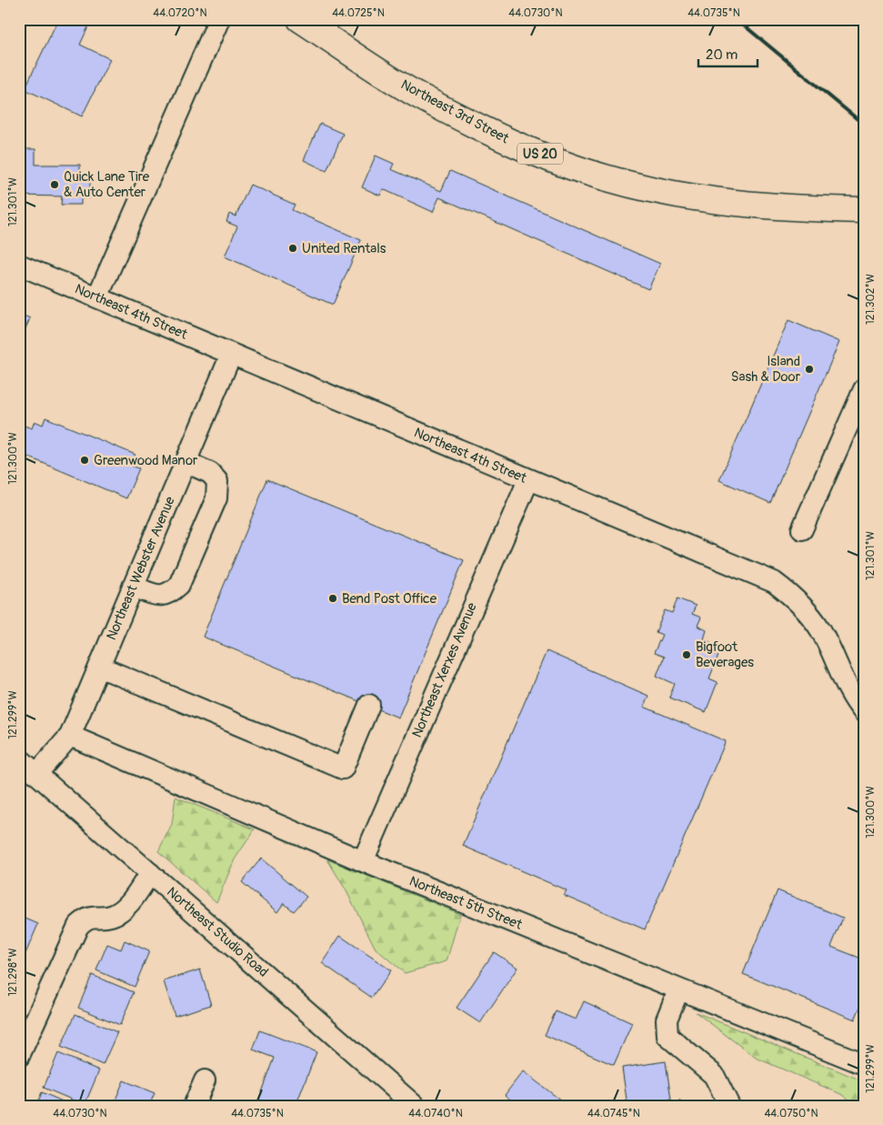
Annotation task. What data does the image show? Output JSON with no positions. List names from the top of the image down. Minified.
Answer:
{"streets":{"main road":["Northeast 3rd Street","US 20"],"street":["Northeast 4th Street","Northeast Webster Avenue","Northeast Xerxes Avenue","Northeast 5th Street","Northeast Studio Road"]},"crossings":[["Northeast 4th Street","Northeast Webster Avenue"],["Northeast 4th Street","Northeast Xerxes Avenue"],["Northeast Webster Avenue","Northeast 5th Street"],["Northeast Webster Avenue","Northeast Studio Road"],["Northeast Xerxes Avenue","Northeast 5th Street"]],"places":["Quick Lane Tire & Auto Center","United Rentals","Island Sash & Door","Greenwood Manor","Bend Post Office","Bigfoot Beverages"],"scale_bar":"20 m","coordinates":["44.0720°N","44.0725°N","44.0730°N","44.0735°N","121.301°W","121.302°W","121.300°W","121.299°W","121.298°W","44.0740°N","44.0745°N","44.0750°N"]}
